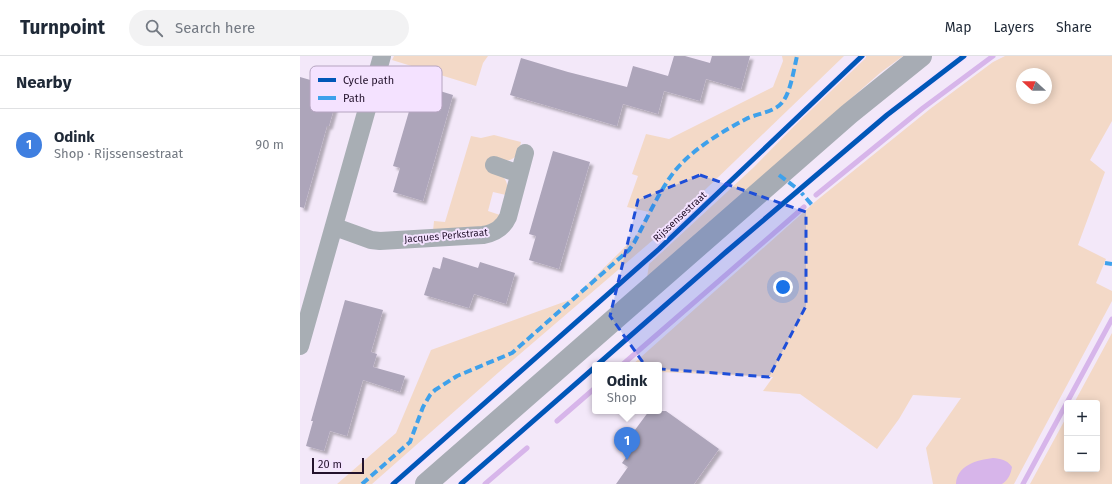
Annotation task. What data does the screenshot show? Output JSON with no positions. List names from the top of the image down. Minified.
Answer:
{"streets":{"street":["Jacques Perkstraat"],"cycle path":["Rijssensestraat"]},"legend":["Cycle path","Path"],"scale_bar":"20 m","north":"left","page":{"header":"Turnpoint","search":"Search here","nav":["Map","Layers","Share"],"heading":"Nearby","list":[{"mark":"1","name":"Odink","note":"Shop · Rijssensestraat","value":"90 m"}],"popup":["Odink","Shop"],"map_buttons":["+","−"],"pins":"1","scale":"20 m"}}
